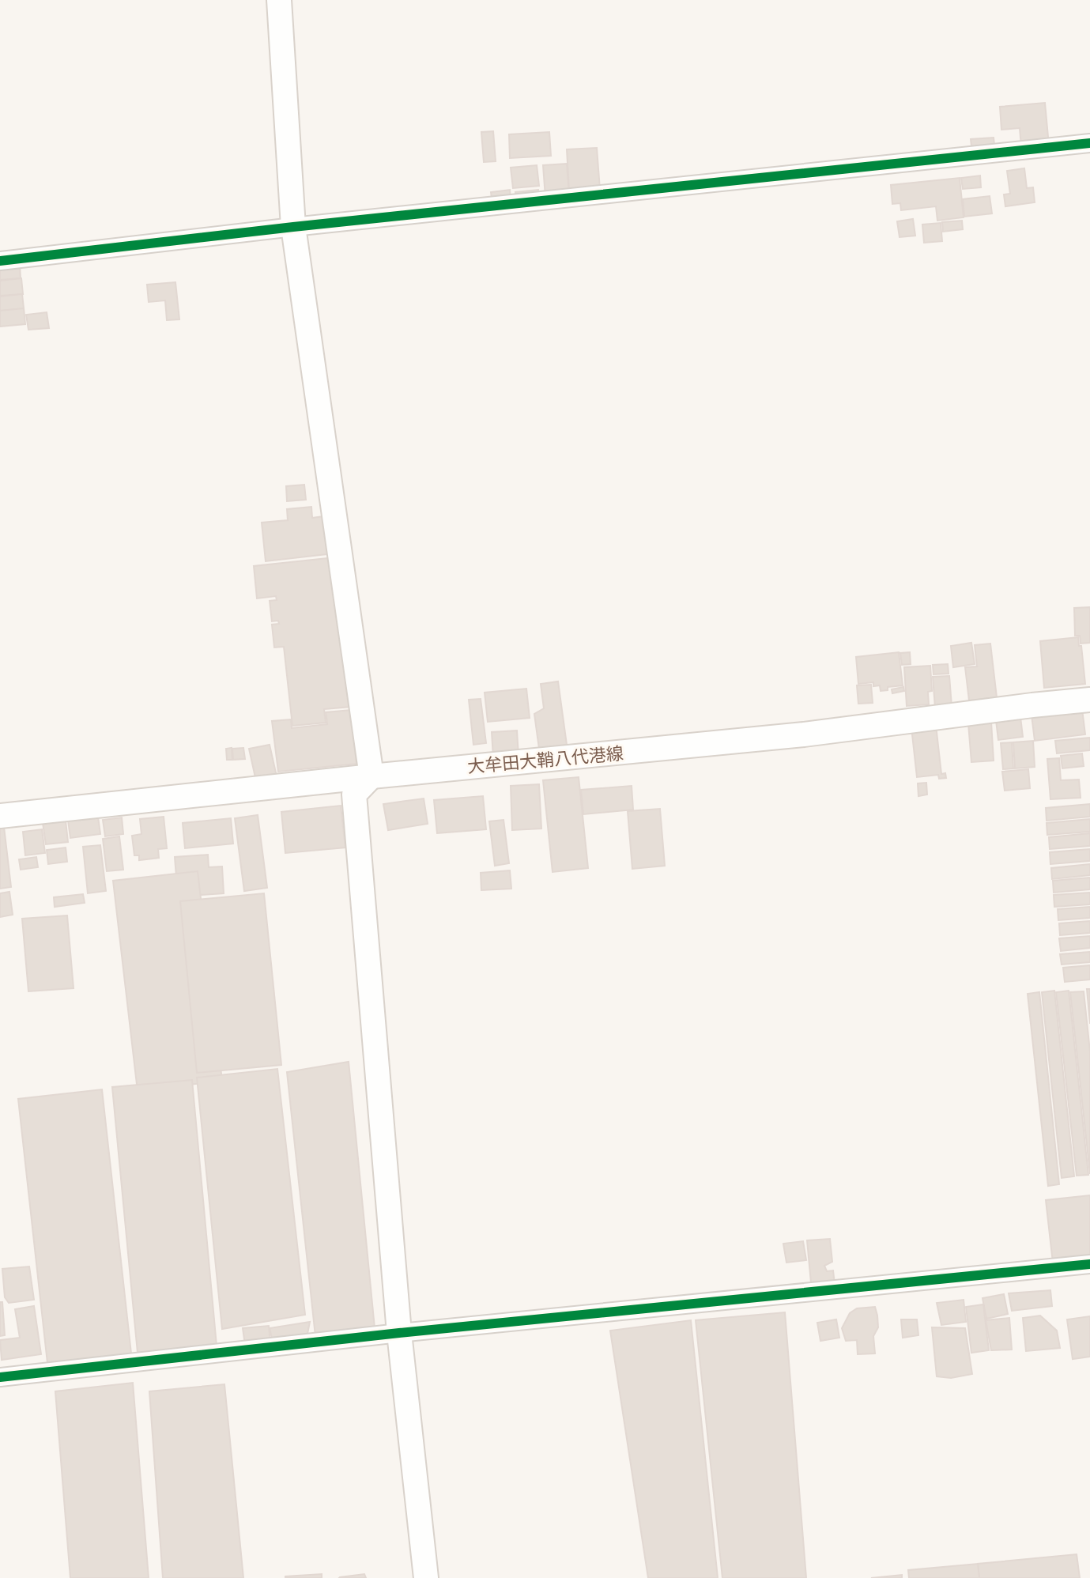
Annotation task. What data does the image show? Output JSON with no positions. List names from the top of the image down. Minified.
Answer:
{"streets":{"main road":["大牟田大鞘八代港線"]}}
